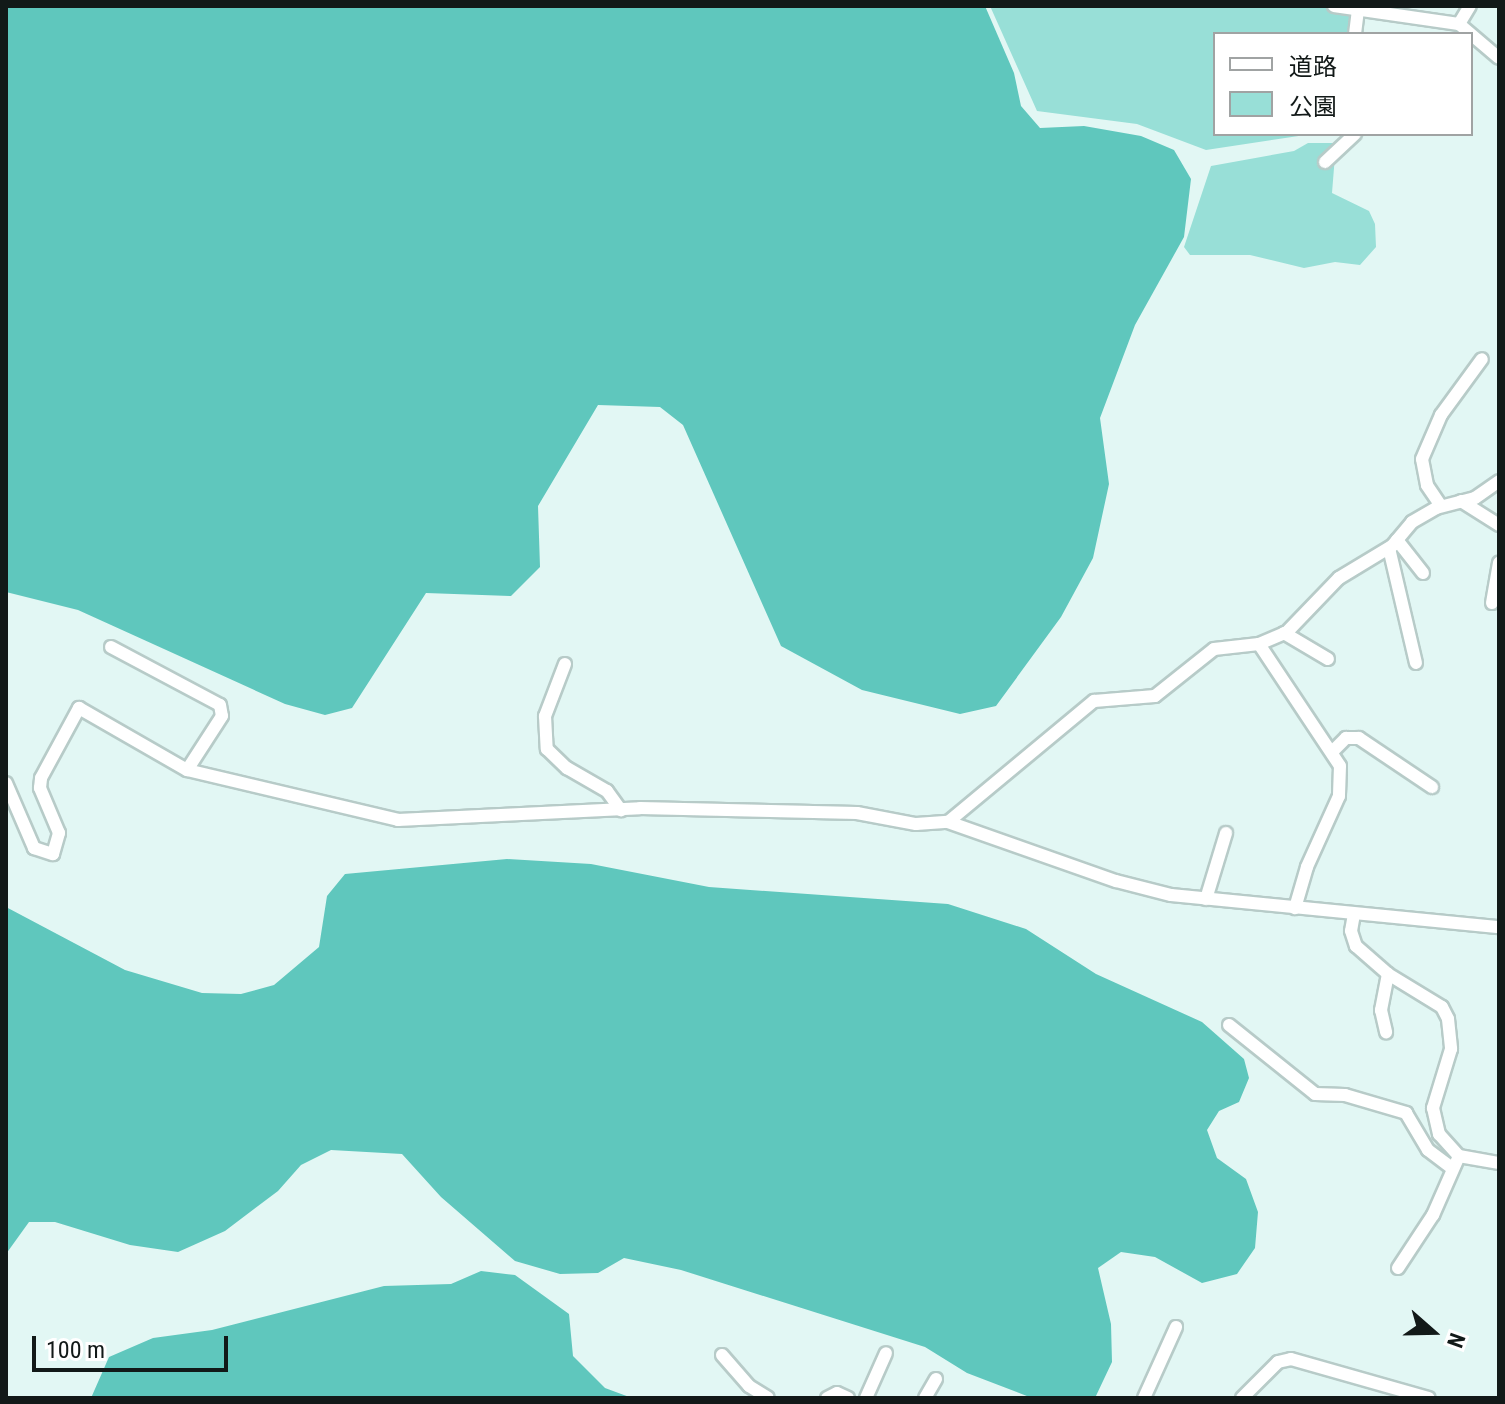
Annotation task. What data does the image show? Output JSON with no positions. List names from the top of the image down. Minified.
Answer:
{"legend":["道路","公園"],"scale_bar":"100 m","north":"right"}
